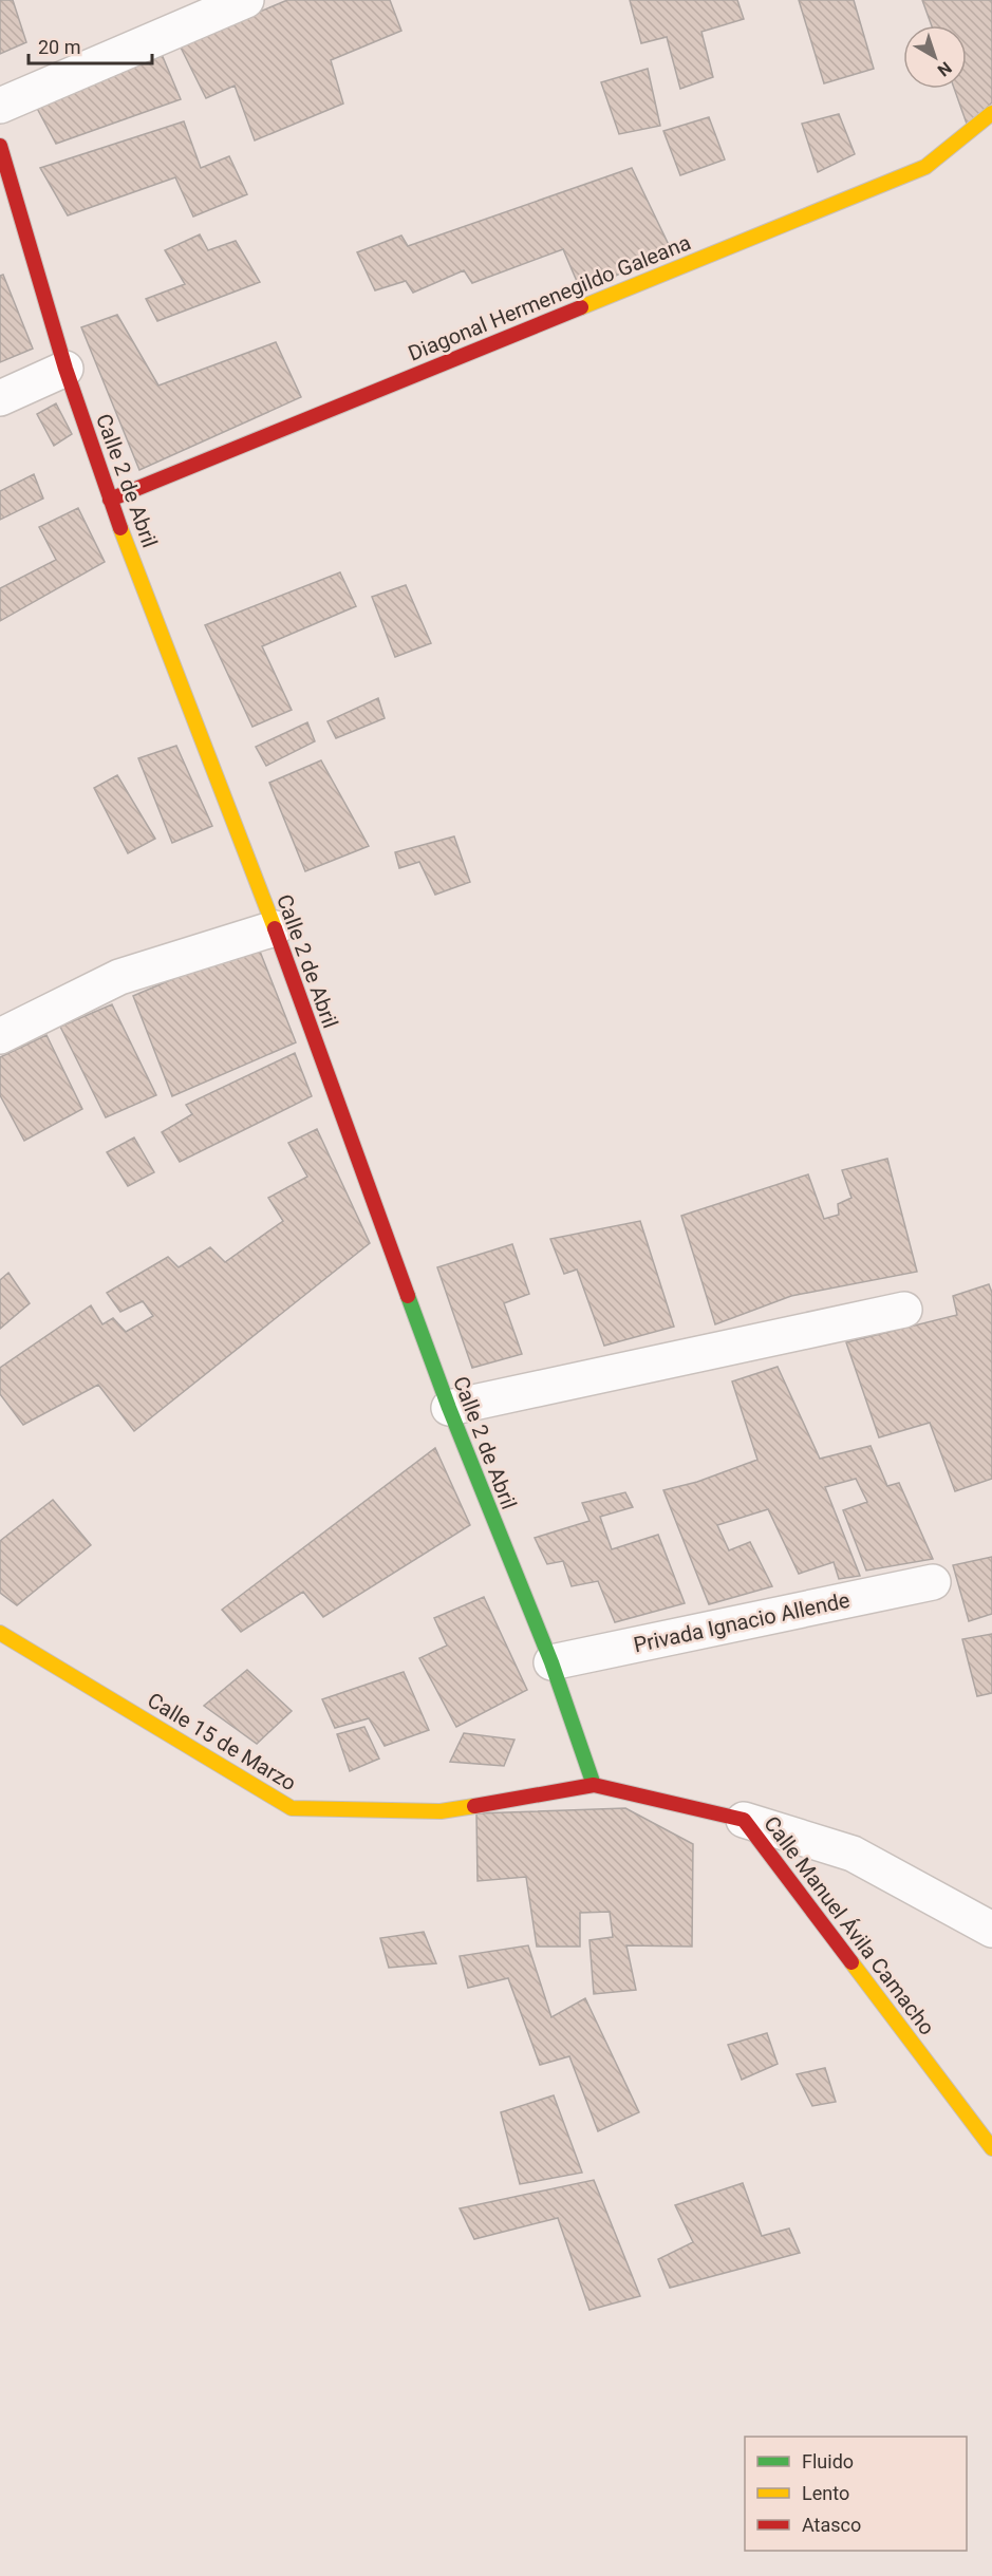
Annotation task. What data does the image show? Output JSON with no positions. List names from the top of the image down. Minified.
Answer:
{"streets":{"street":["Diagonal Hermenegildo Galeana","Calle 2 de Abril","Privada Ignacio Allende","Calle 15 de Marzo","Calle Manuel Ávila Camacho"]},"crossings":[["Diagonal Hermenegildo Galeana","Calle 2 de Abril"],["Calle 2 de Abril","Privada Ignacio Allende"],["Calle 2 de Abril","Calle 15 de Marzo"],["Calle 2 de Abril","Calle Manuel Ávila Camacho"],["Calle 15 de Marzo","Calle Manuel Ávila Camacho"]],"legend":["Fluido","Lento","Atasco"],"scale_bar":"20 m","north":"bottom right"}
